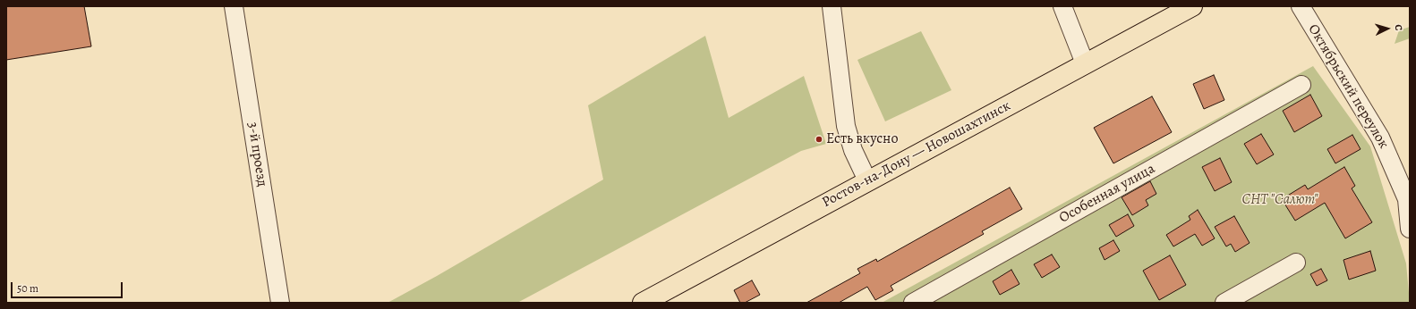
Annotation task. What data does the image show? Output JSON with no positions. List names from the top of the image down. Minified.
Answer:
{"streets":{"main road":["Ростов-на-Дону — Новошахтинск"],"street":["Октябрьский переулок","3-й проезд","Особенная улица"]},"parks":["СНТ \"Салют\""],"places":["Есть вкусно"],"scale_bar":"50 m","north":"right"}
